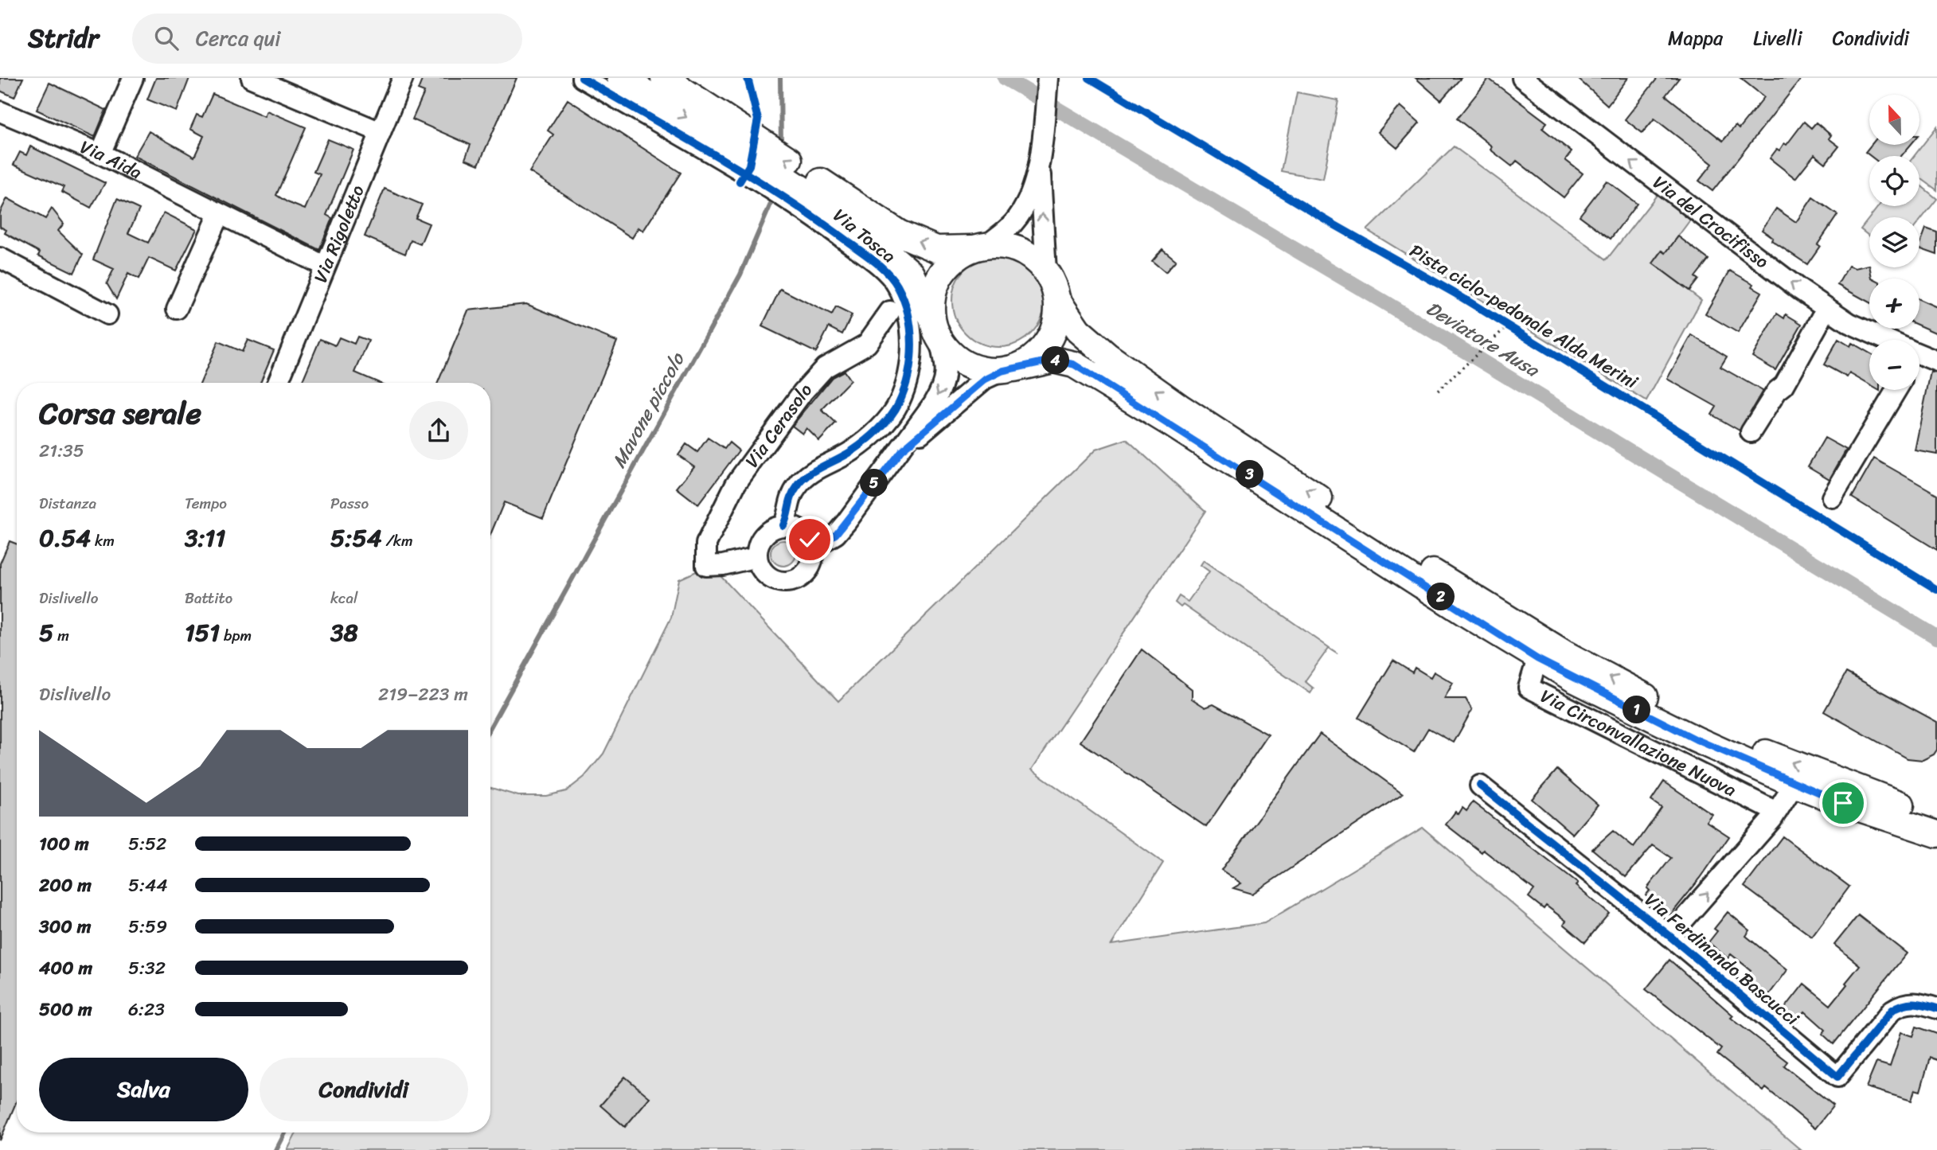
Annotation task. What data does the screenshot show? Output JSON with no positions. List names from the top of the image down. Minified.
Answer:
{"streets":{"main road":["Via Circonvallazione Nuova"],"street":["Via Aida","Via del Crocifisso","Via Rigoletto","Via Tosca","Via Cerasolo","Via Ferdinando Bascucci"],"cycle path":["Pista ciclo-pedonale Alda Merini"]},"crossings":[["Via Aida","Via Rigoletto"],["Via Tosca","Via Cerasolo"]],"one_way":["Via del Crocifisso"],"water":["Deviatore Ausa","Mavone piccolo"],"north":"top","page":{"header":"Stridr","search":"Cerca qui","nav":["Mappa","Livelli","Condividi"],"map_buttons":["+","−"],"pins":["4","3","5","2","1"],"heading":["Corsa serale","21:35"],"stats":[["Distanza","0.54 km"],["Tempo","3:11"],["Passo","5:54 /km"],["Dislivello","5 m"],["Battito","151 bpm"],["kcal","38"]],"chart":["Dislivello","219–223 m"],"list":[{"name":"100 m","note":"5:52"},{"name":"200 m","note":"5:44"},{"name":"300 m","note":"5:59"},{"name":"400 m","note":"5:32"},{"name":"500 m","note":"6:23"}],"buttons":["Salva","Condividi"]}}
